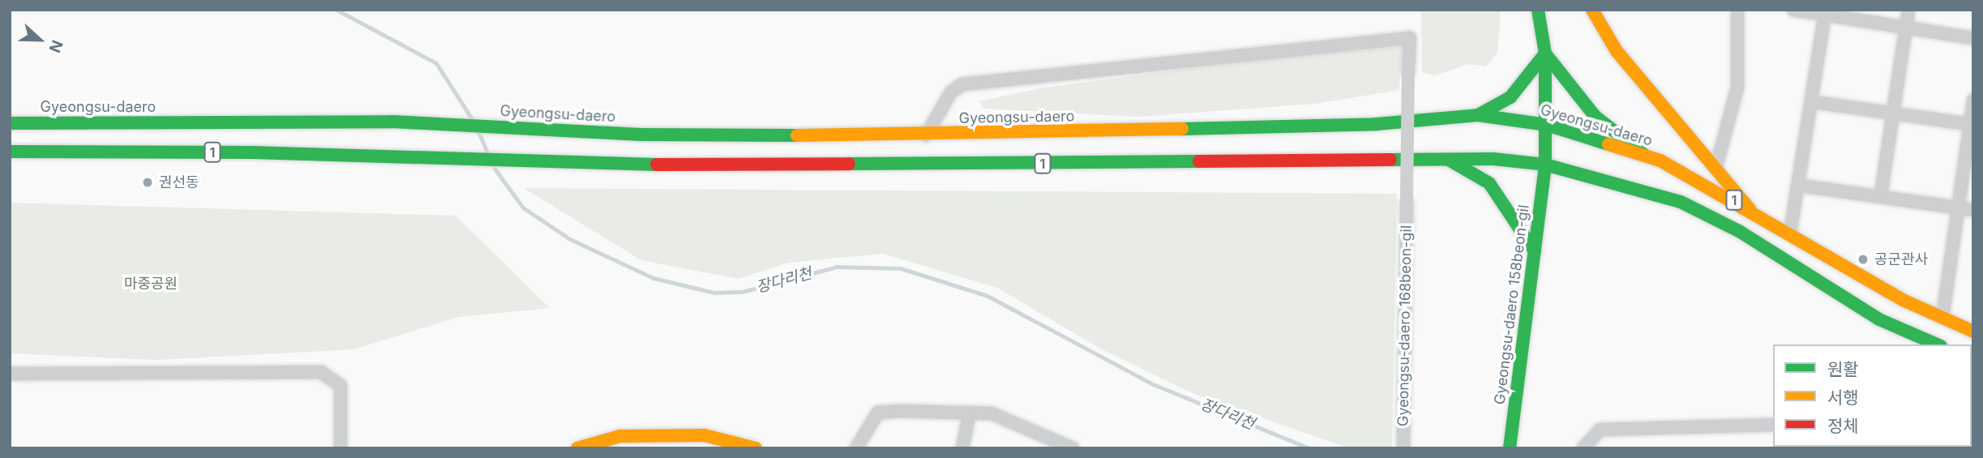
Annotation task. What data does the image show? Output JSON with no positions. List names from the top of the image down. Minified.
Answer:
{"streets":{"main road":["Gyeongsu-daero","1","Gyeongsu-daero 158beon-gil"],"street":["Gyeongsu-daero 168beon-gil"]},"crossings":[["Gyeongsu-daero","Gyeongsu-daero 158beon-gil"],["Gyeongsu-daero","Gyeongsu-daero 168beon-gil"],["1","Gyeongsu-daero 158beon-gil"]],"water":["장다리천"],"parks":["마중공원"],"places":["권선동","공군관사"],"legend":["원활","서행","정체"],"north":"right"}
